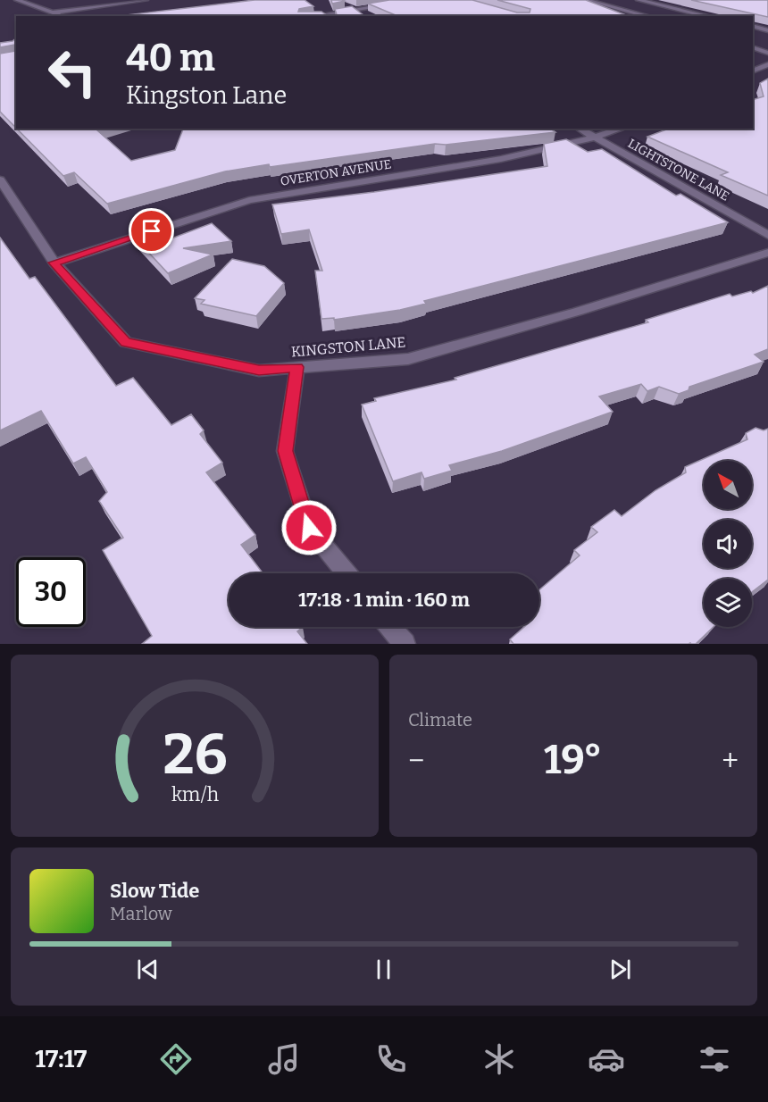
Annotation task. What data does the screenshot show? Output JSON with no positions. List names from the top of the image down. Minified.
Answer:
{"streets":{"street":["LIGHTSTONE LANE","OVERTON AVENUE","KINGSTON LANE"]},"crossings":[["LIGHTSTONE LANE","OVERTON AVENUE"],["OVERTON AVENUE","KINGSTON LANE"]],"north":"top left","page":{"turn":["40 m","Kingston Lane"],"limit":"30","trip":"17:18 · 1 min · 160 m","tile":"Climate","heat":["−","19°","+"],"song":["Slow Tide","Marlow"],"tabs":"17:17","gauge":["26","km/h"]}}
